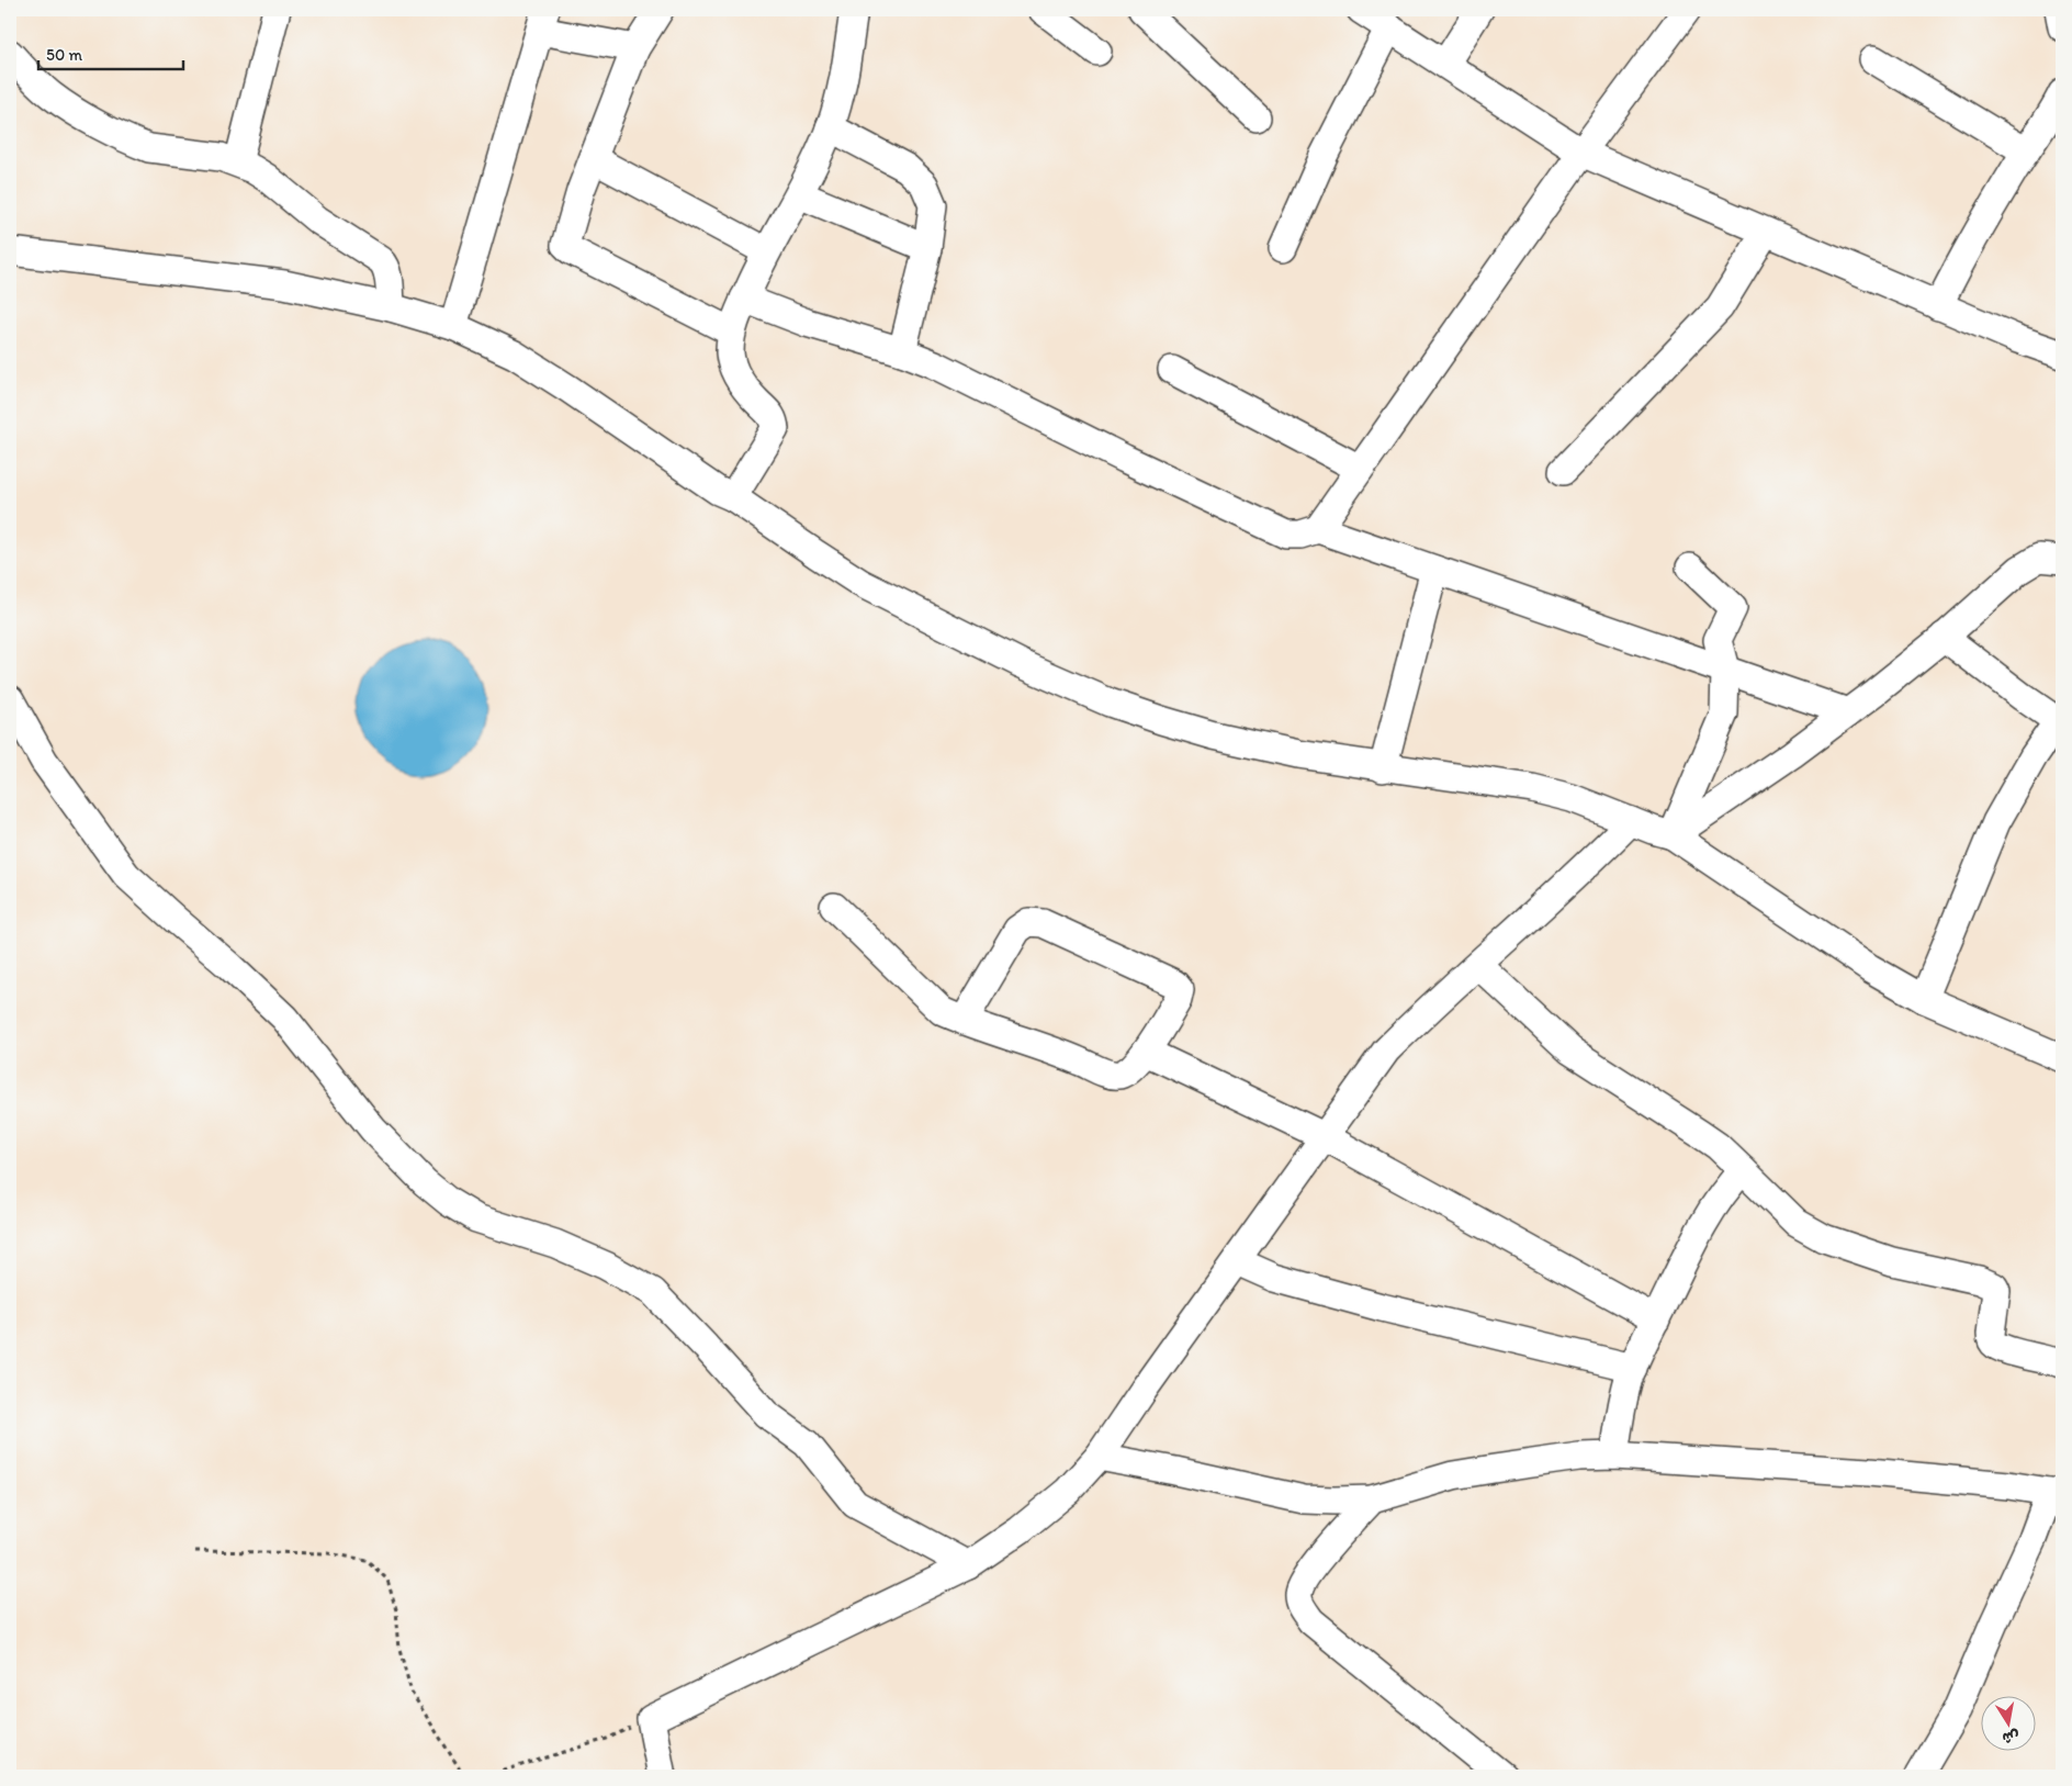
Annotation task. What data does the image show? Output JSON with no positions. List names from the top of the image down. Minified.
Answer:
{"scale_bar":"50 m","north":"bottom"}
